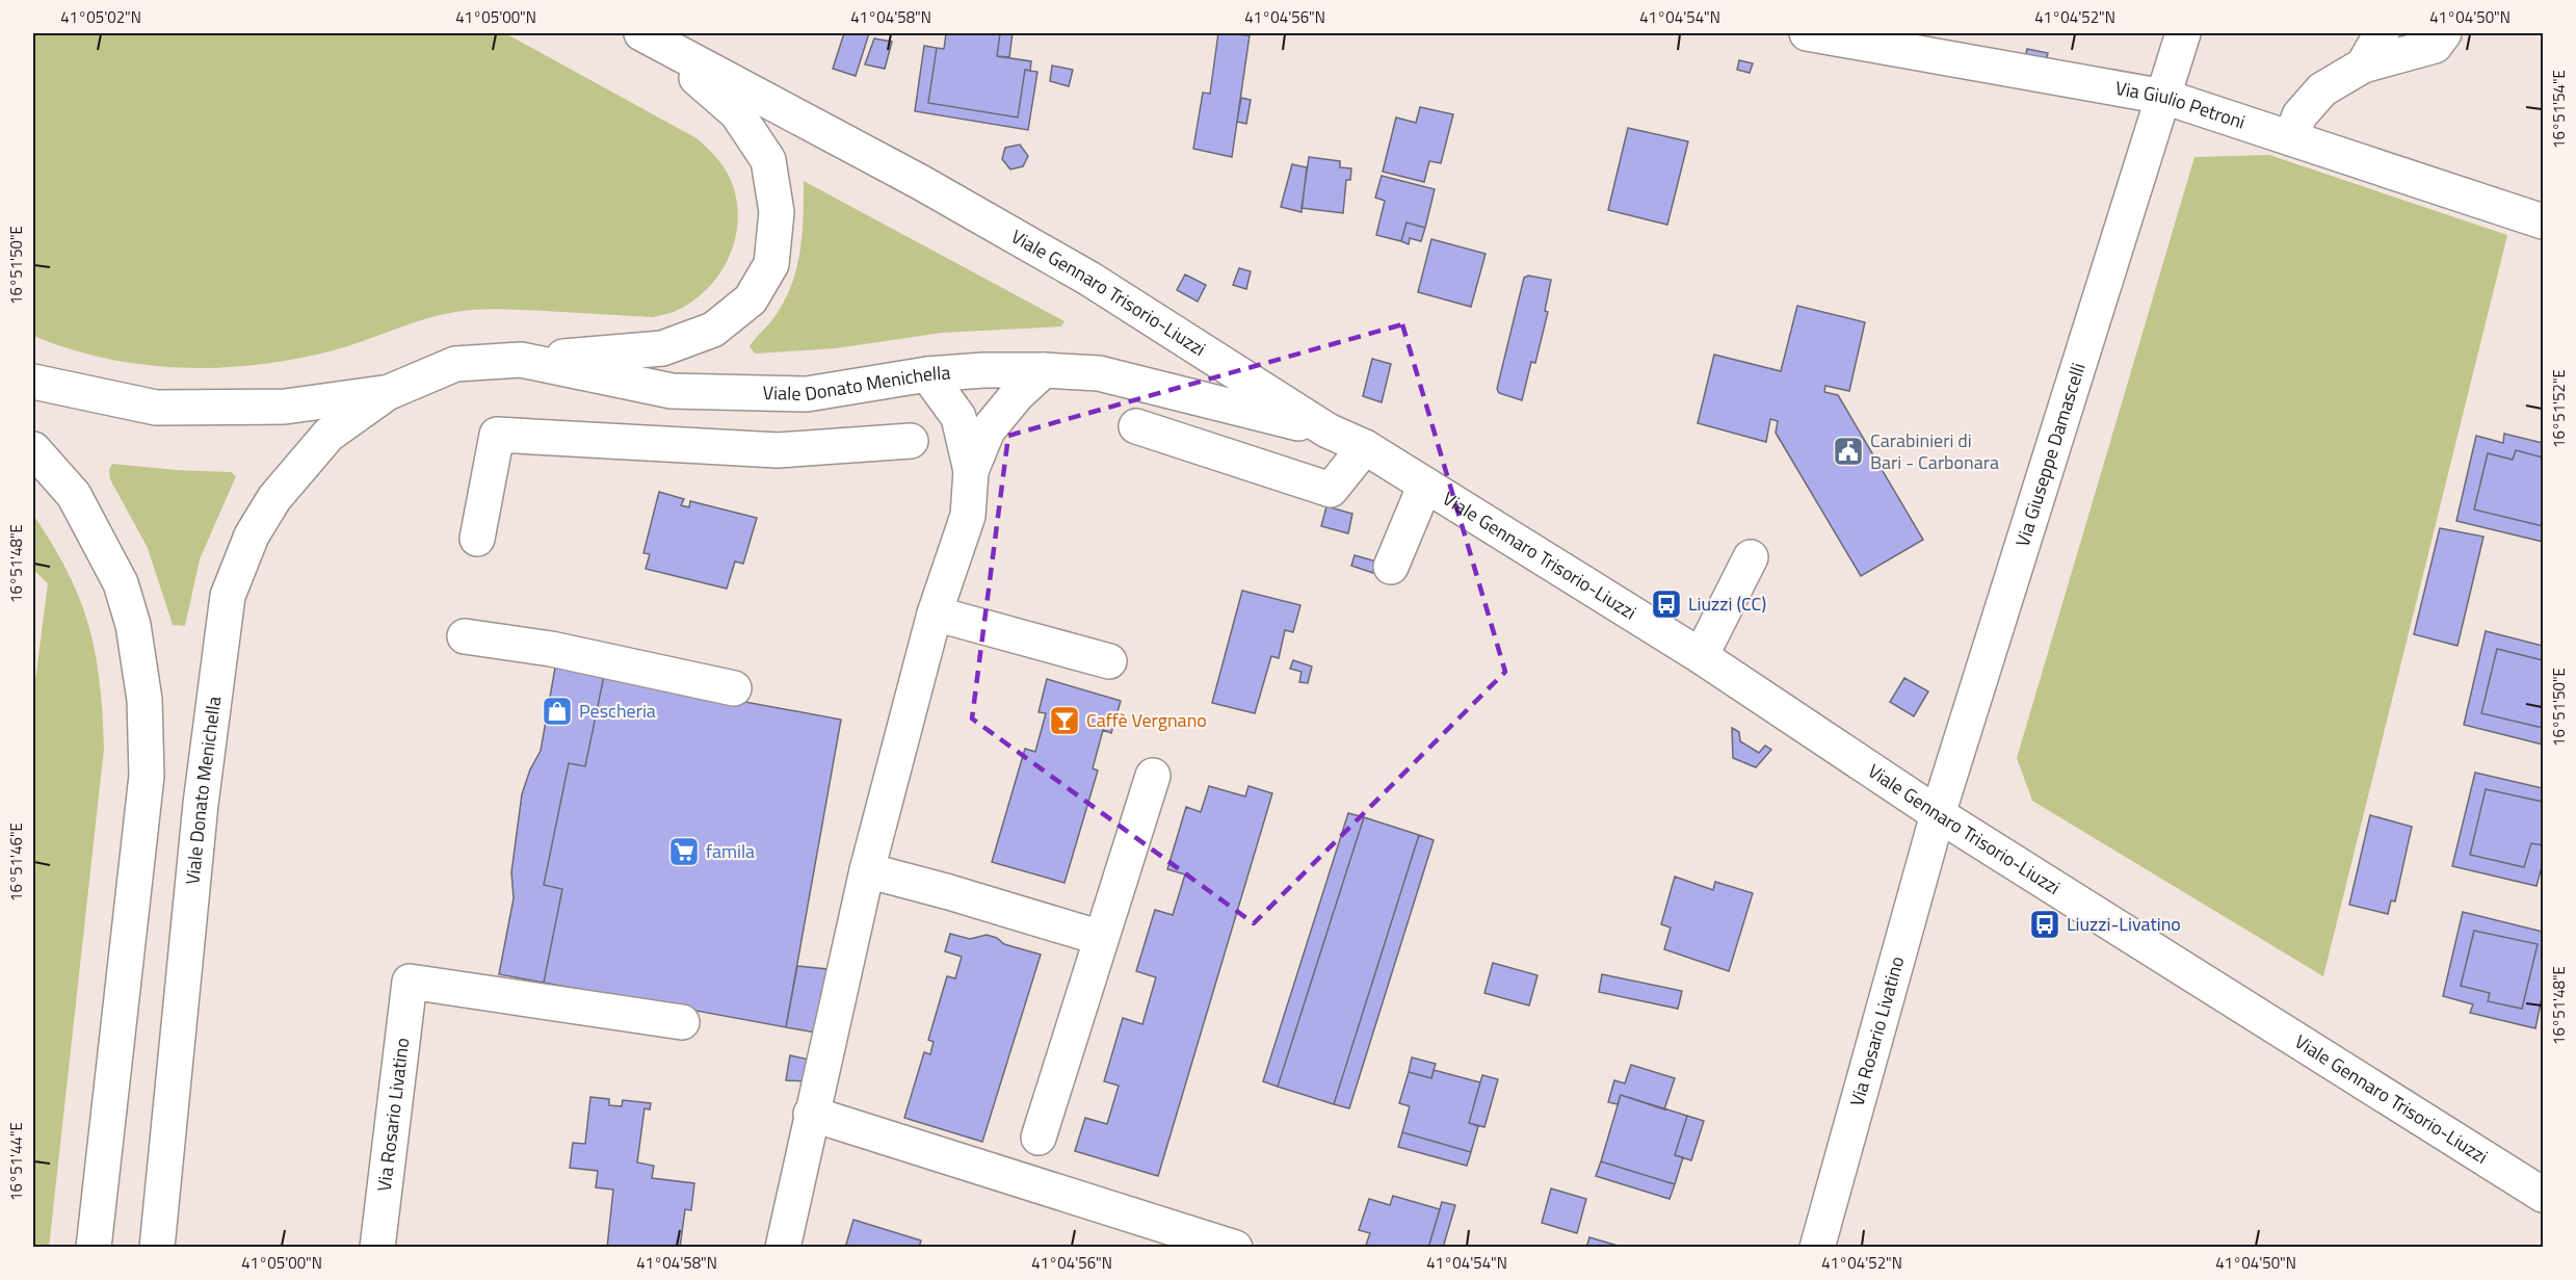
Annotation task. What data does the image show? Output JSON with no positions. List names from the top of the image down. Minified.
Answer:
{"streets":{"main road":["Via Giulio Petroni","Viale Gennaro Trisorio-Liuzzi","Viale Donato Menichella","Via Giuseppe Damascelli","Via Rosario Livatino"]},"crossings":[["Via Giulio Petroni","Via Giuseppe Damascelli"],["Viale Gennaro Trisorio-Liuzzi","Viale Donato Menichella"],["Viale Gennaro Trisorio-Liuzzi","Via Giuseppe Damascelli"],["Viale Gennaro Trisorio-Liuzzi","Via Rosario Livatino"],["Via Giuseppe Damascelli","Via Rosario Livatino"]],"places":{"public building":["Carabinieri di Bari - Carbonara"],"bus stop":["Liuzzi (CC)","Liuzzi-Livatino"],"shop":["Pescheria"],"bar":["Caffè Vergnano"],"supermarket":["famila"]},"coordinates":["41°05'02\"N","41°05'00\"N","41°04'58\"N","41°04'56\"N","41°04'54\"N","41°04'52\"N","41°04'50\"N","16°51'54\"E","16°51'50\"E","16°51'52\"E","16°51'48\"E","16°51'46\"E","16°51'44\"E"]}
